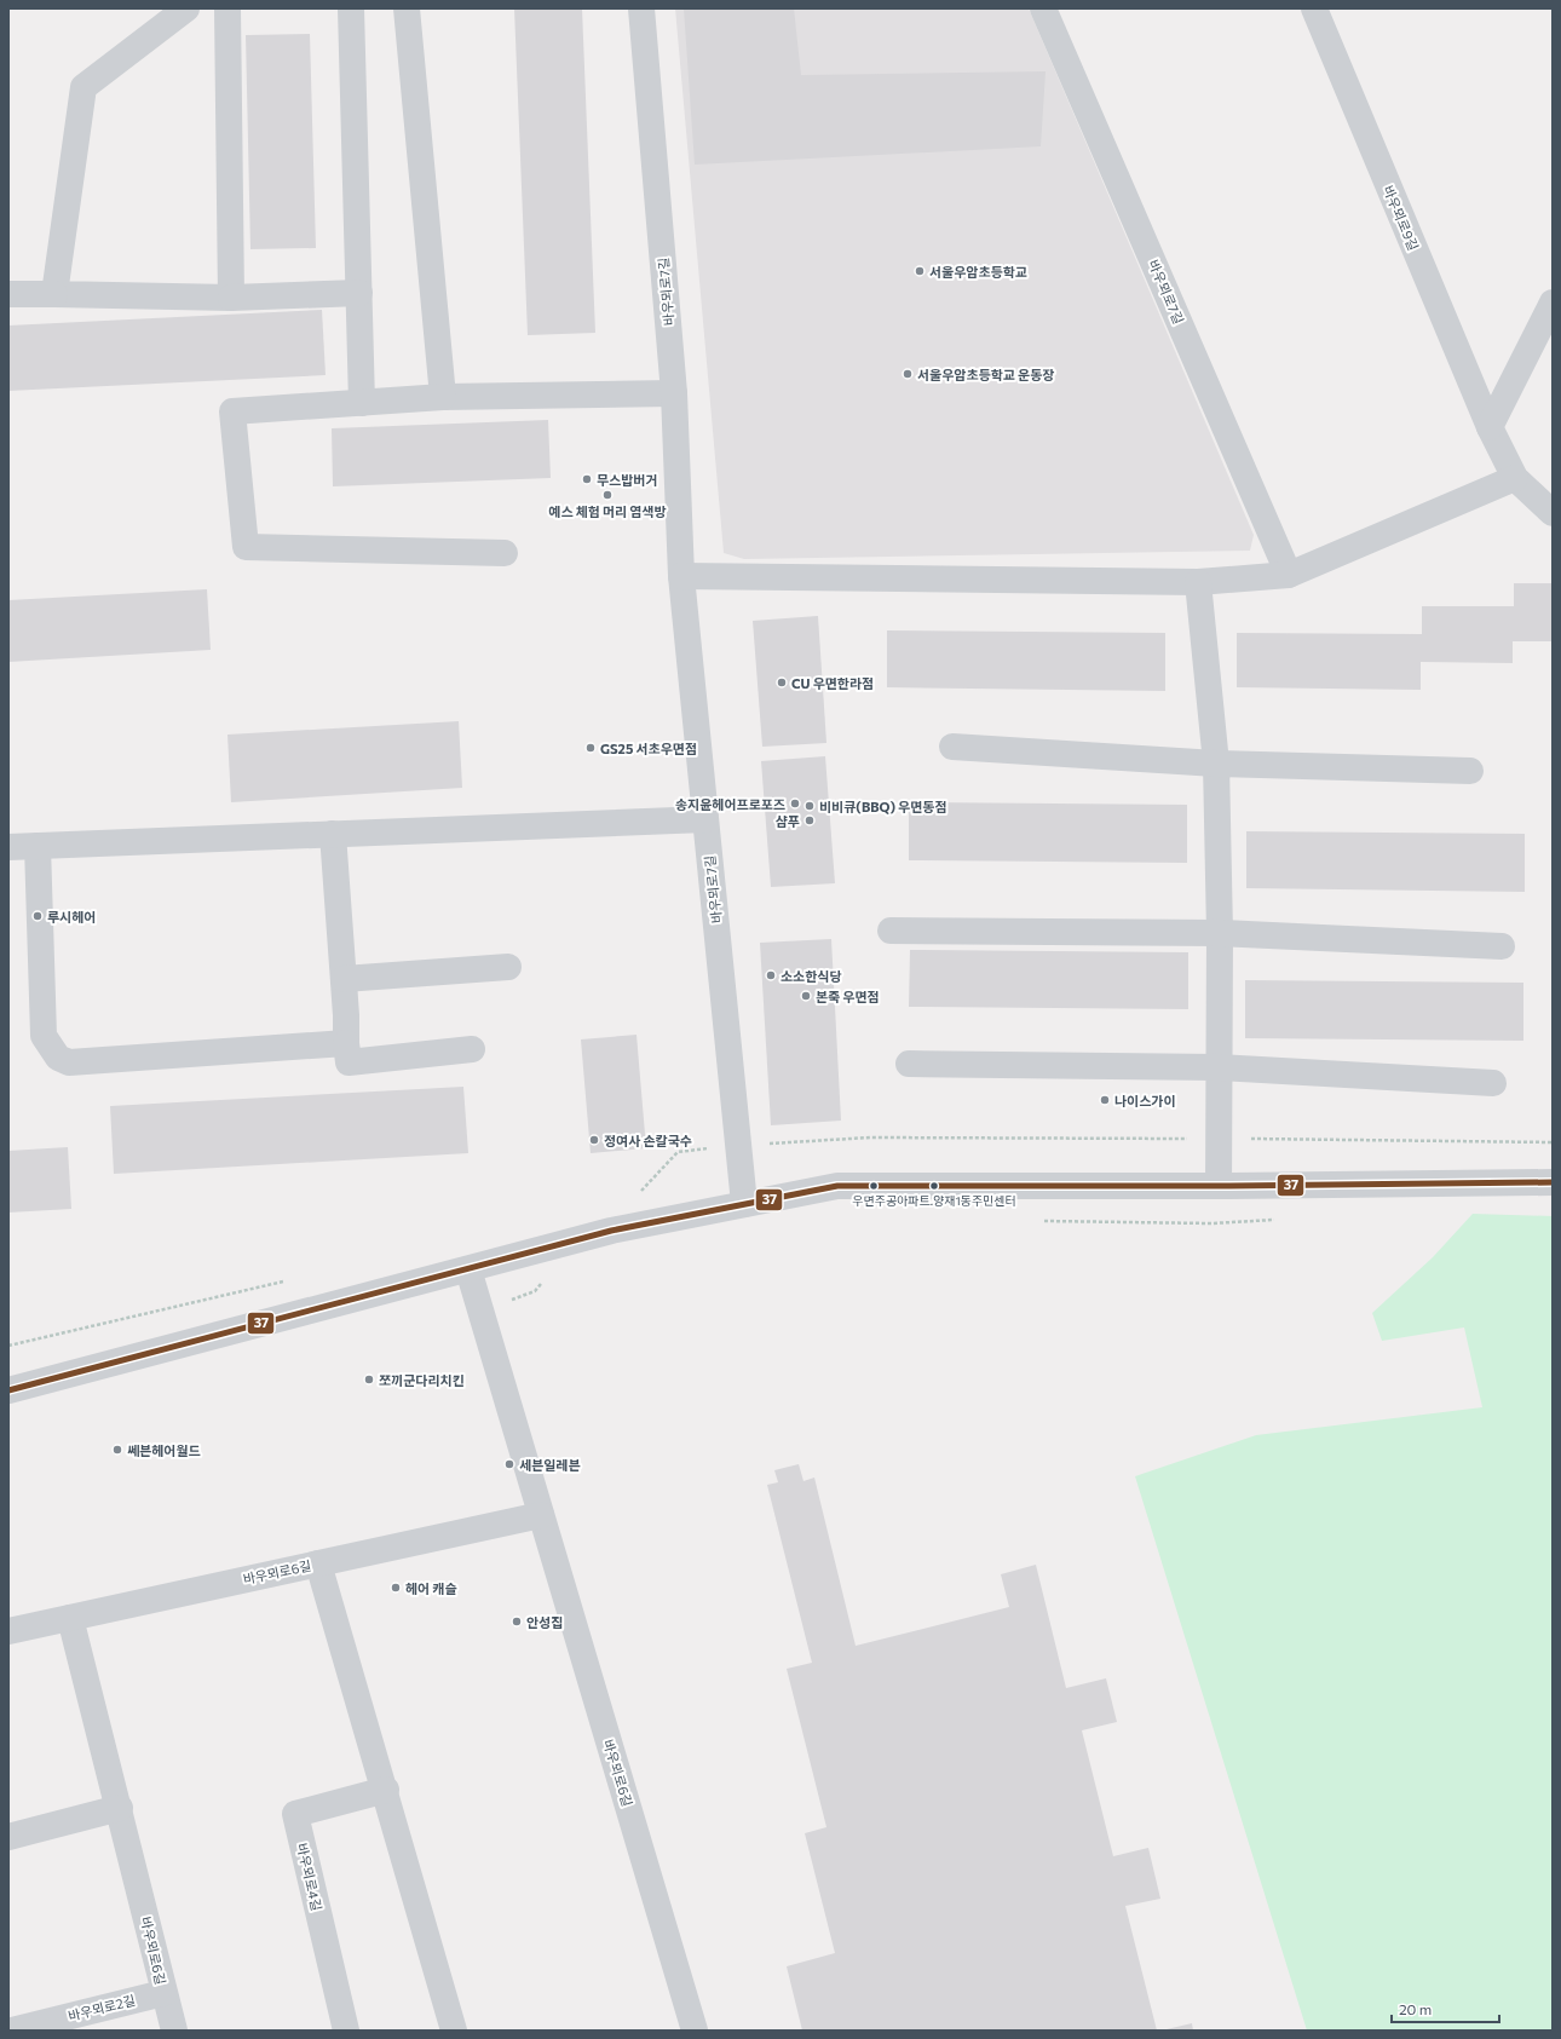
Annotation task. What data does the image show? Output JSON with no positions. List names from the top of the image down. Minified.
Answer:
{"streets":{"street":["바우뫼로9길","바우뫼로7길","바우뫼로6길","바우뫼로4길","바우뫼로2길"]},"crossings":[["바우뫼로6길","바우뫼로2길"]],"places":["서울우암초등학교","서울우암초등학교 운동장","무스밥버거","예스 체험 머리 염색방","CU 우면한라점","GS25 서초우면점","송지윤헤어프로포즈","비비큐(BBQ) 우면동점","샴푸","루시헤어","소소한식당","본죽 우면점","나이스가이","정여사 손칼국수","우면주공아파트.양재1동주민센터","쪼끼군다리치킨","쎄븐헤어월드","세븐일레븐","헤어 캐슬","안성집"],"lines":["transit line 37"],"scale_bar":"20 m"}
